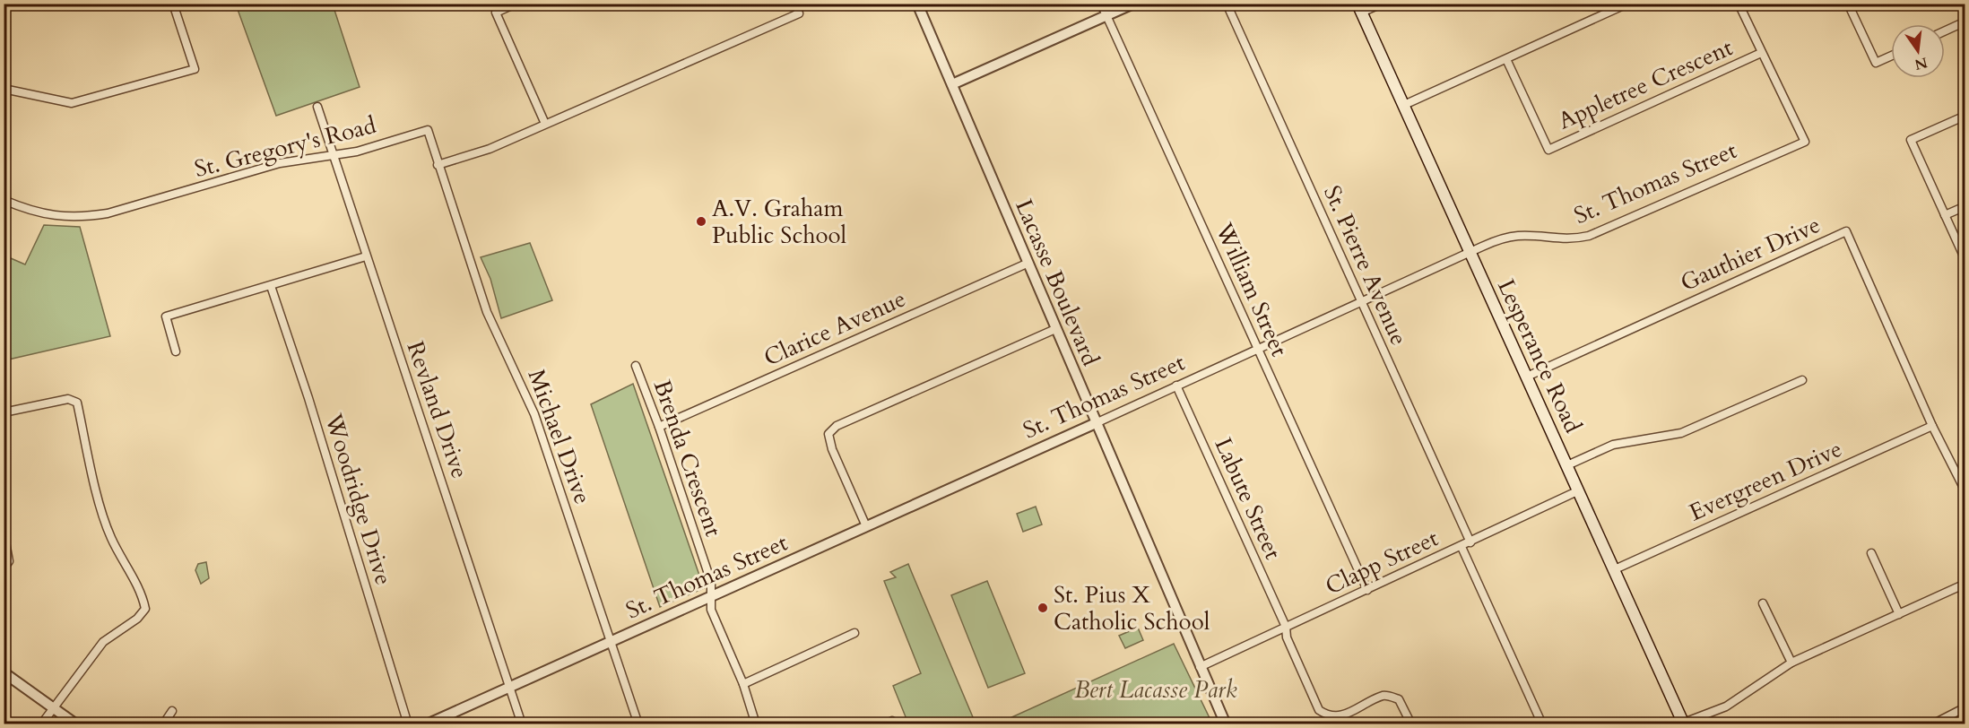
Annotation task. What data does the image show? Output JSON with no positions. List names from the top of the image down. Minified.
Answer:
{"streets":{"main road":["Lesperance Road"],"street":["Appletree Crescent","St. Gregory's Road","St. Thomas Street","Gauthier Drive","St. Pierre Avenue","Lacasse Boulevard","William Street","Clarice Avenue","Revland Drive","Michael Drive","Brenda Crescent","Evergreen Drive","Labute Street","Woodridge Drive","Clapp Street"]},"crossings":[["Appletree Crescent","St. Thomas Street"],["St. Gregory's Road","Revland Drive"],["St. Gregory's Road","Michael Drive"],["St. Thomas Street","St. Pierre Avenue"],["St. Thomas Street","Lacasse Boulevard"],["St. Thomas Street","William Street"],["St. Thomas Street","Lesperance Road"],["St. Thomas Street","Revland Drive"],["St. Thomas Street","Michael Drive"],["St. Thomas Street","Brenda Crescent"],["St. Thomas Street","Labute Street"],["Gauthier Drive","Lesperance Road"],["Gauthier Drive","Evergreen Drive"],["St. Pierre Avenue","Clapp Street"],["Lacasse Boulevard","Clarice Avenue"],["Lacasse Boulevard","Clapp Street"],["William Street","Clapp Street"],["Clarice Avenue","Brenda Crescent"],["Lesperance Road","Evergreen Drive"],["Lesperance Road","Clapp Street"],["Labute Street","Clapp Street"]],"parks":["Bert Lacasse Park"],"places":["A.V. Graham Public School","St. Pius X Catholic School"],"north":"bottom"}
